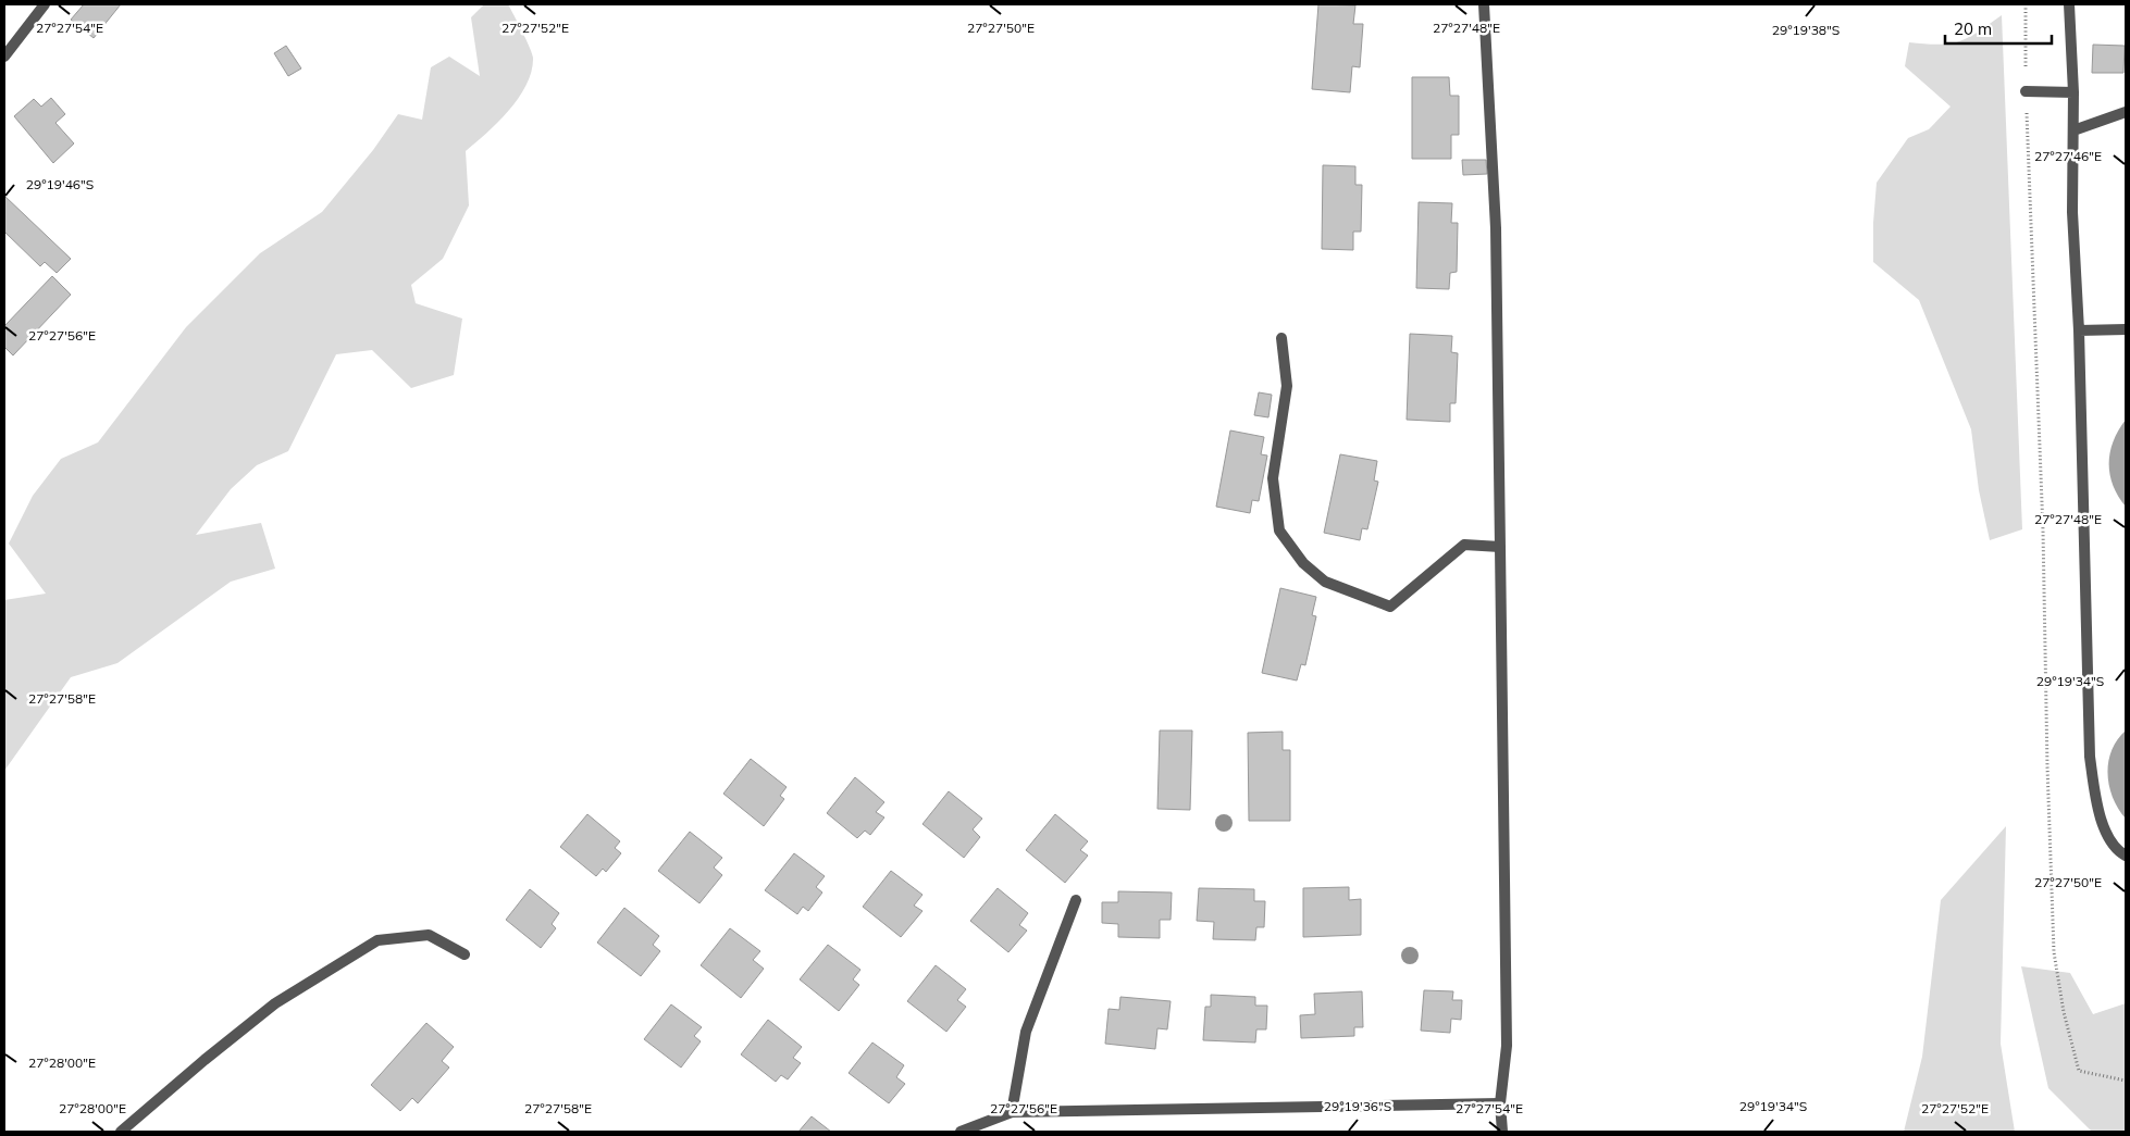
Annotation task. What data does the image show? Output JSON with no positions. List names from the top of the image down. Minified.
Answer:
{"scale_bar":"20 m","coordinates":["27°27'54\"E","27°27'52\"E","27°27'50\"E","27°27'48\"E","29°19'38\"S","27°27'46\"E","29°19'46\"S","27°27'56\"E","29°19'34\"S","27°27'58\"E","27°28'00\"E","29°19'36\"S"]}
